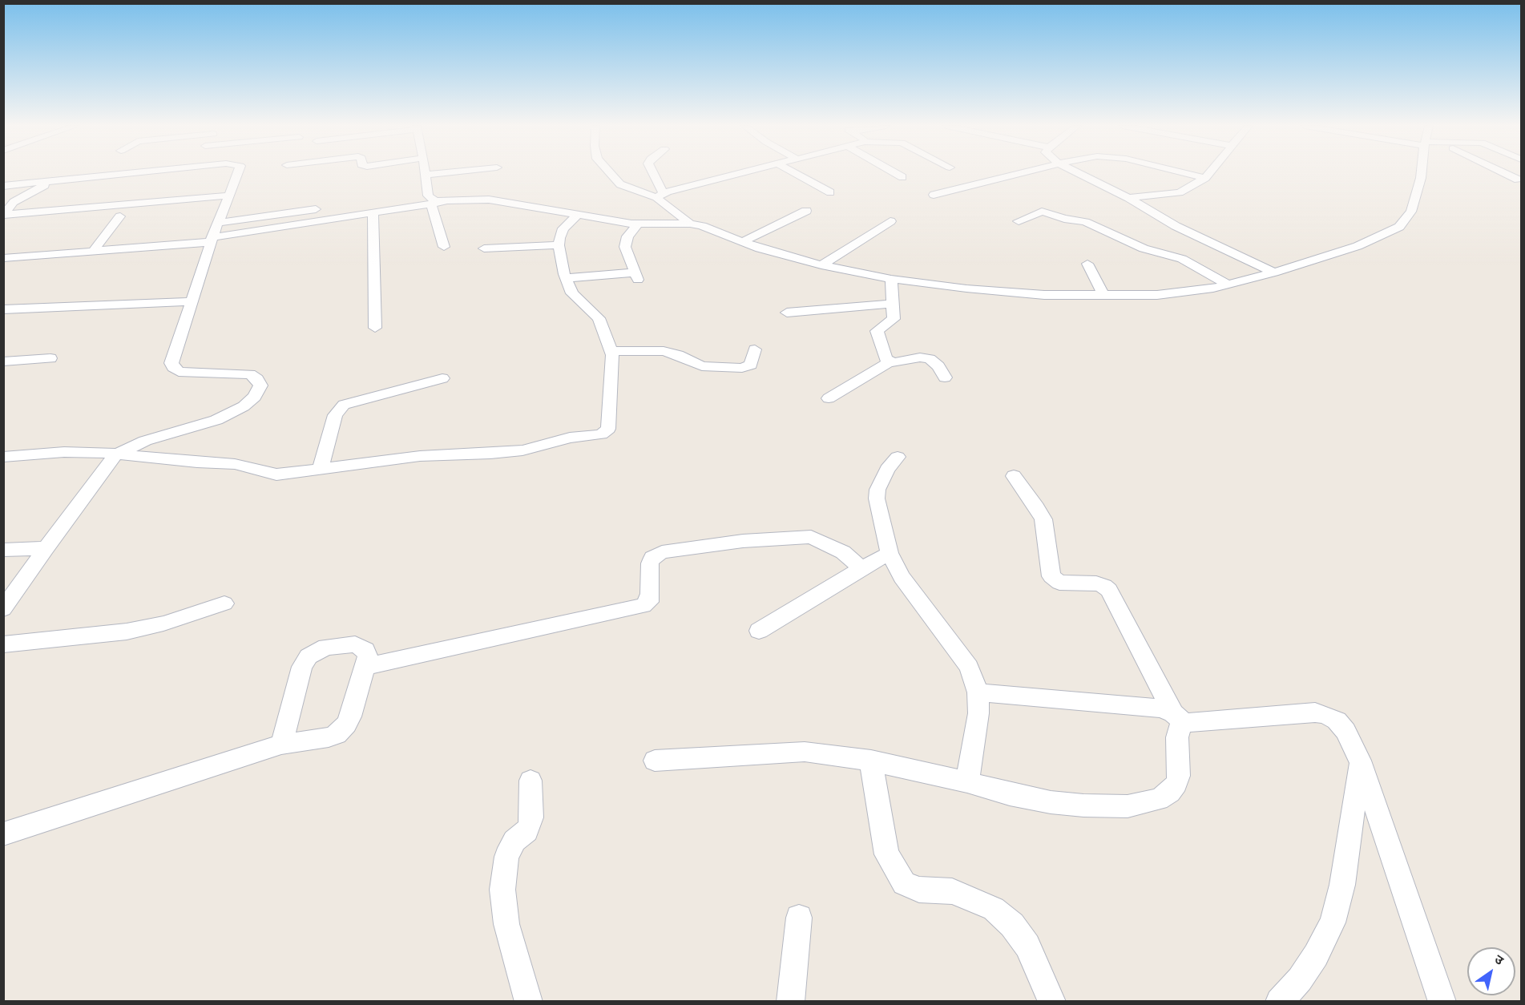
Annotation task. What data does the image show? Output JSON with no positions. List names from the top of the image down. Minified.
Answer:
{"north":"top right"}
